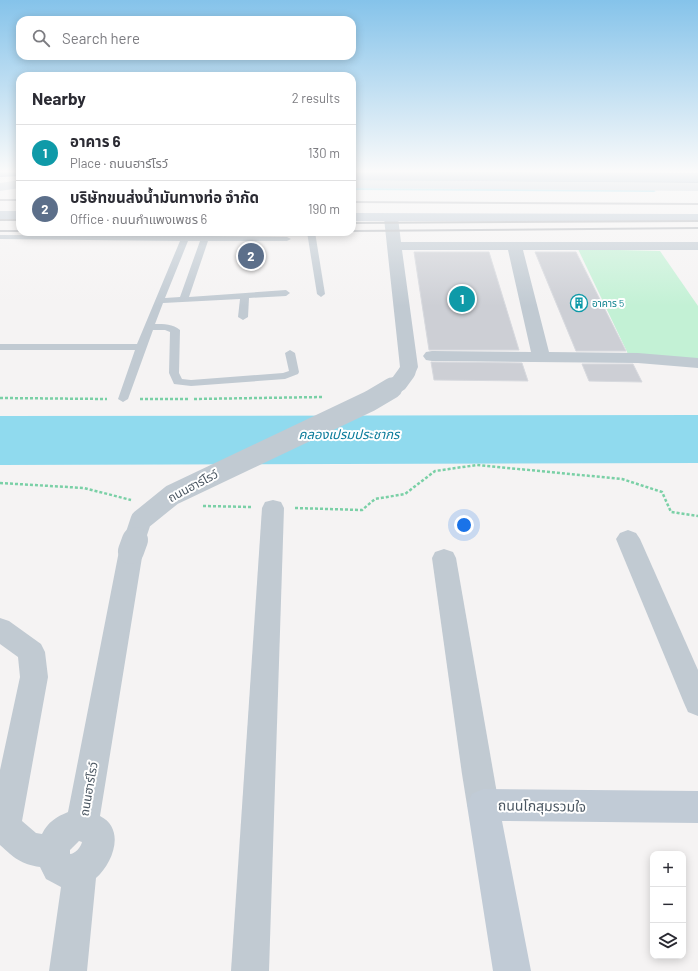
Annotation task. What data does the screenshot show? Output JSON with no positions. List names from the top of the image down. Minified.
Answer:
{"streets":{"main road":["ถนนโกสุมรวมใจ"],"street":["ถนนฮาร์โรว์"]},"water":["คลองเปรมประชากร"],"places":{"building":["อาคาร 5"]},"page":{"search":"Search here","heading":["Nearby","2 results"],"list":[{"mark":"1","name":"อาคาร 6","note":"Place · ถนนฮาร์โรว์","value":"130 m"},{"mark":"2","name":"บริษัทขนส่งน้ำมันทางท่อ จำกัด","note":"Office · ถนนกำแพงเพชร 6","value":"190 m"}],"pins":["2","1"],"map_buttons":["+","−"]}}
